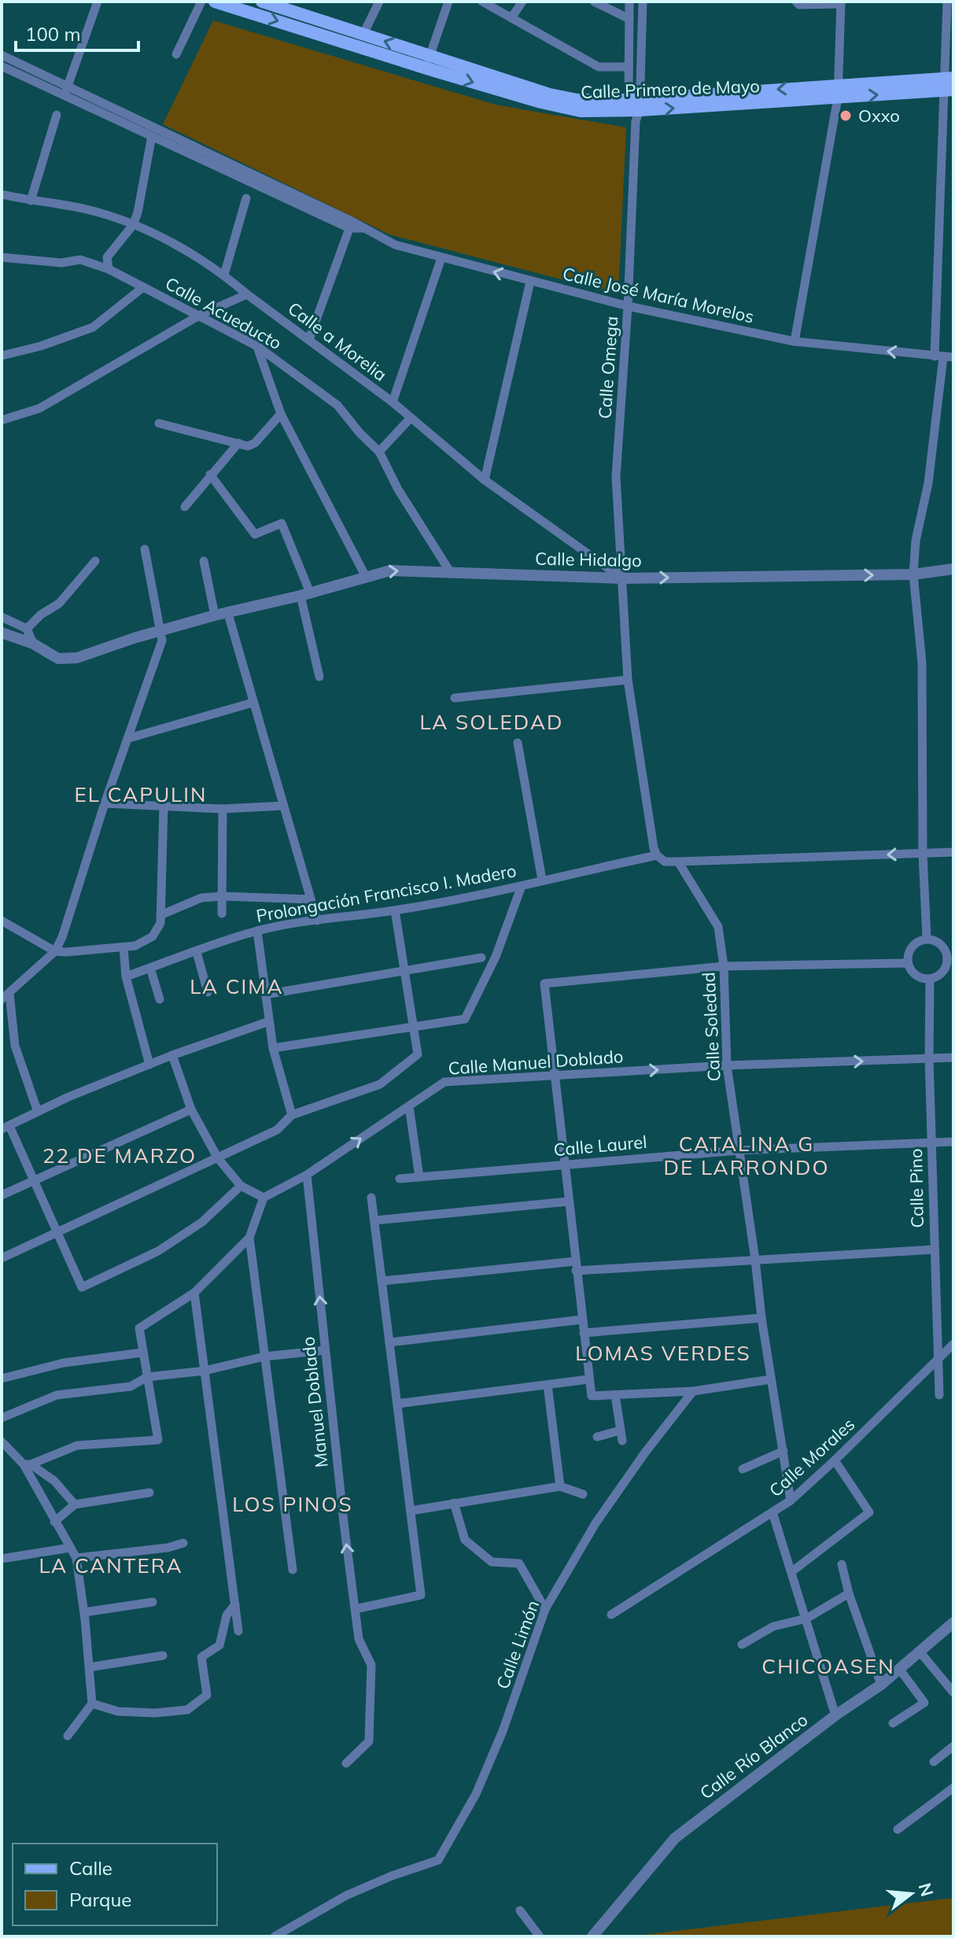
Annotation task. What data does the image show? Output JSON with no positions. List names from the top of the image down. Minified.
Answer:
{"streets":{"main road":["Calle Primero de Mayo"],"street":["Calle José María Morelos","Calle Acueducto","Calle a Morelia","Calle Omega","Calle Hidalgo","Prolongación Francisco I. Madero","Calle Soledad","Calle Manuel Doblado","Calle Laurel","Calle Pino","Manuel Doblado","Calle Morales","Calle Limón","Calle Río Blanco"]},"crossings":[["Calle Primero de Mayo","Calle Omega"],["Calle José María Morelos","Calle Omega"],["Calle Acueducto","Calle Hidalgo"],["Calle a Morelia","Calle Omega"],["Calle a Morelia","Calle Hidalgo"],["Calle Omega","Calle Hidalgo"],["Calle Soledad","Calle Manuel Doblado"],["Calle Soledad","Calle Laurel"],["Calle Soledad","Calle Morales"],["Calle Manuel Doblado","Calle Pino"],["Calle Manuel Doblado","Manuel Doblado"],["Calle Laurel","Calle Pino"],["Calle Pino","Calle Morales"]],"one_way":["Calle Hidalgo","Calle Manuel Doblado"],"districts":["LA SOLEDAD","EL CAPULIN","LA CIMA","CATALINA G DE LARRONDO","22 DE MARZO","LOMAS VERDES","LOS PINOS","LA CANTERA","CHICOASEN"],"places":["Oxxo"],"legend":["Calle","Parque"],"scale_bar":"100 m","north":"right"}
